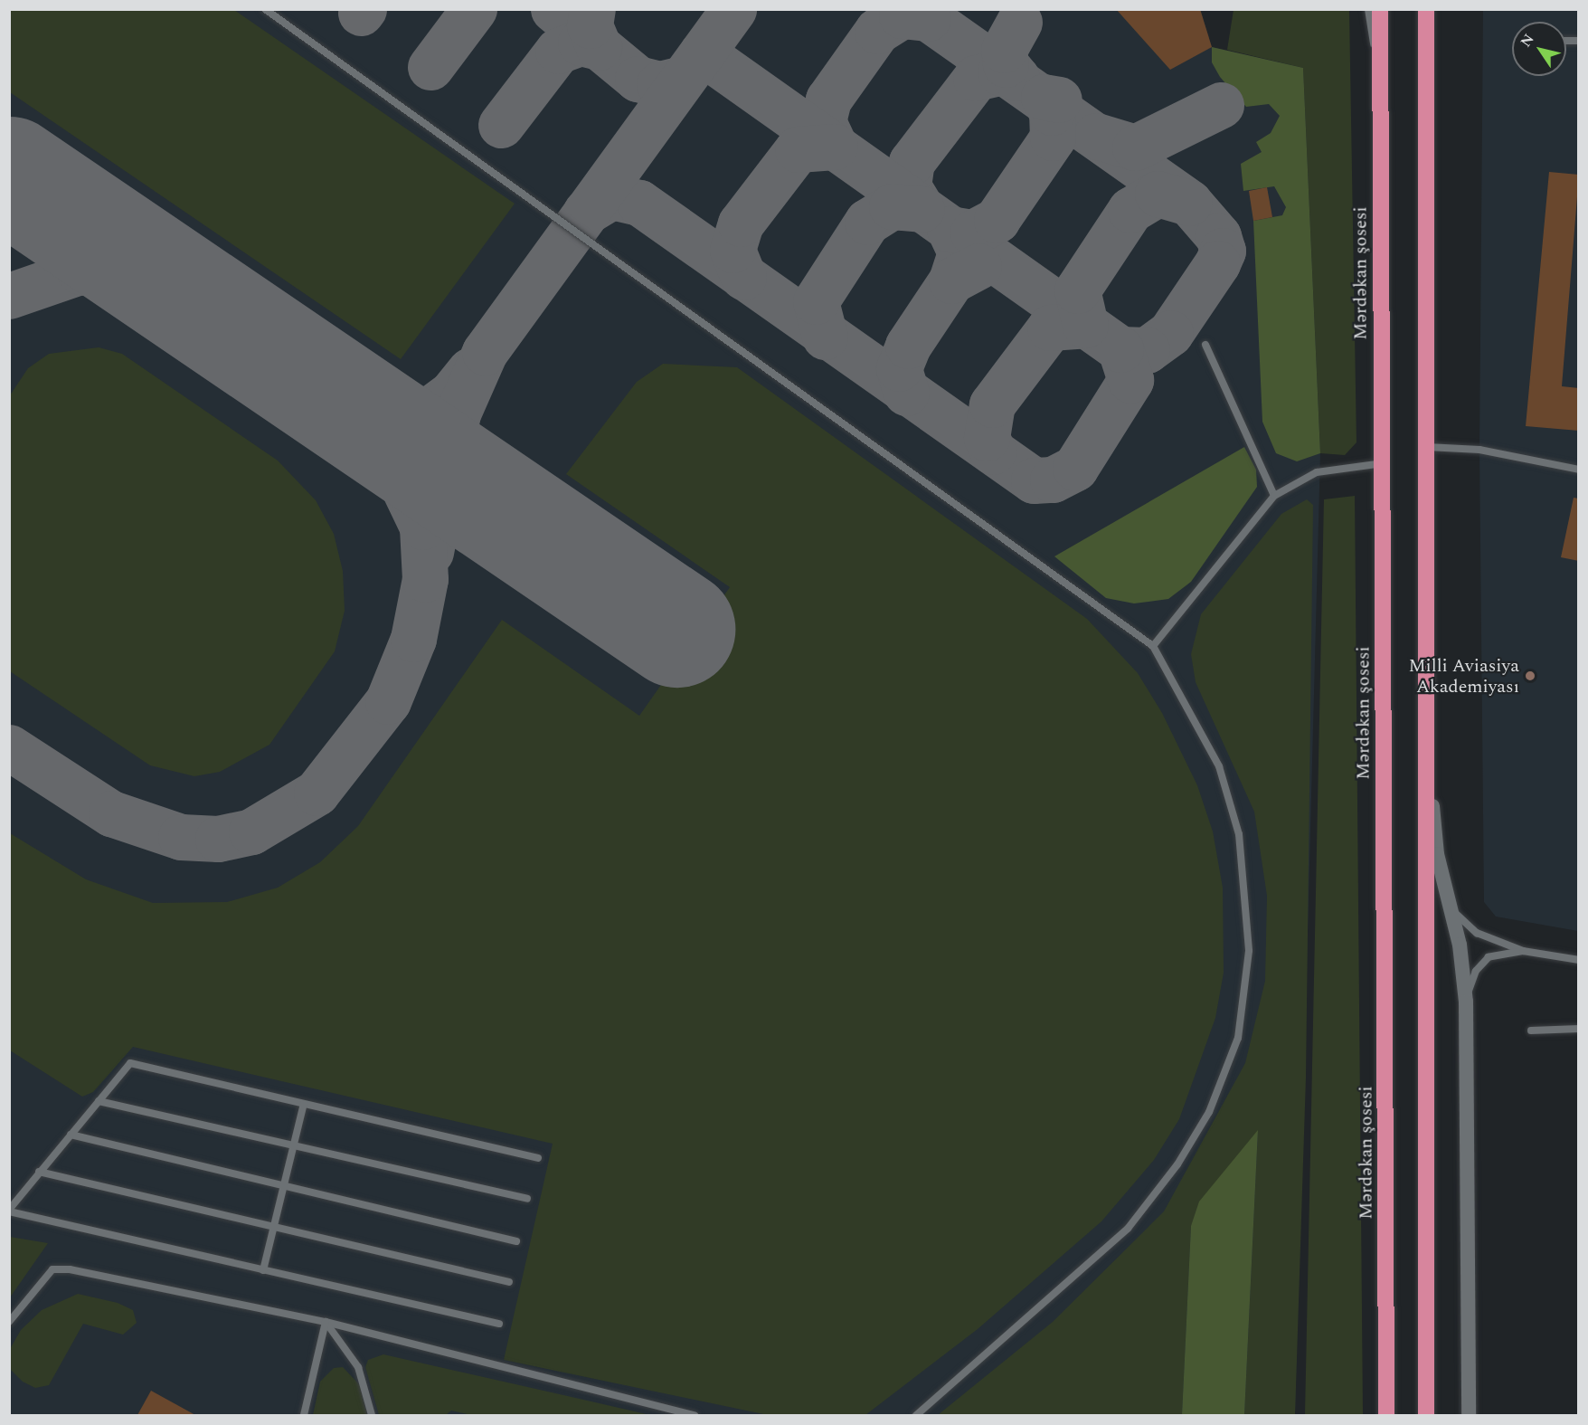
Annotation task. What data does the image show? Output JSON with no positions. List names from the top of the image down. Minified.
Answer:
{"streets":{"highway":["Mərdəkan şosesi"]},"places":["Milli Aviasiya Akademiyası"],"north":"top left"}
